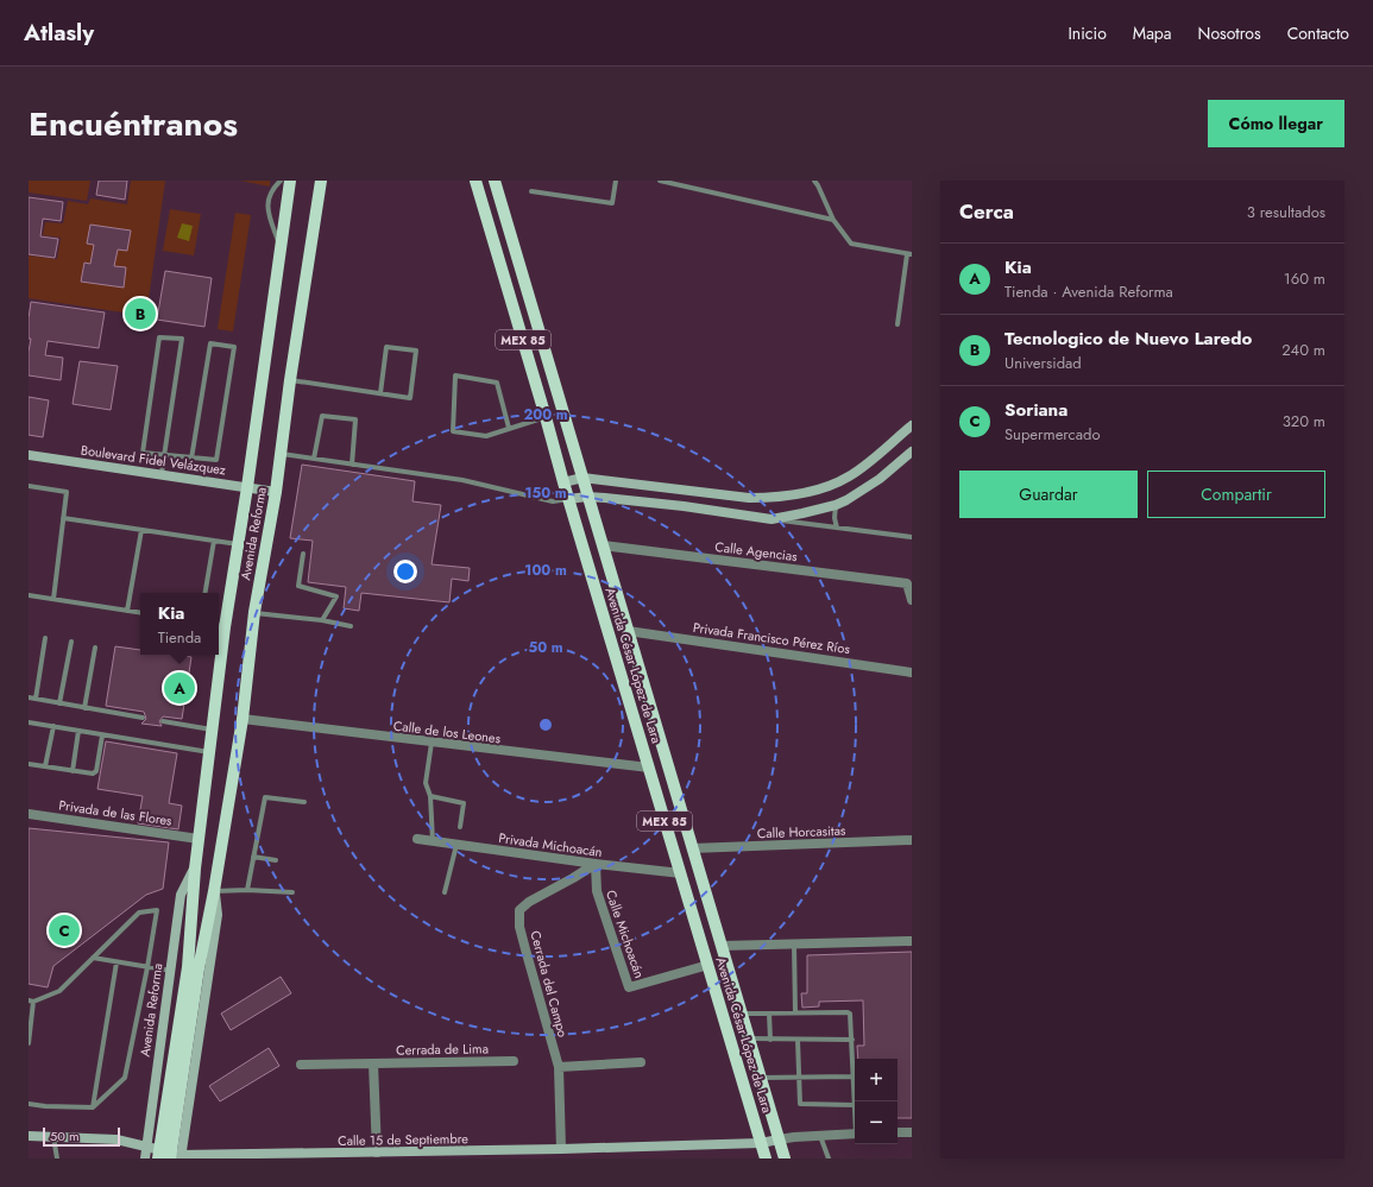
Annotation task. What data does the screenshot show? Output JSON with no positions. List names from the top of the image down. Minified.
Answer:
{"streets":{"main road":["MEX 85","Avenida Reforma","Avenida César López de Lara"],"street":["Boulevard Fidel Velázquez","Calle Agencias","Privada Francisco Pérez Ríos","Calle de los Leones","Privada de las Flores","Calle Horcasitas","Privada Michoacán","Calle Michoacán","Cerrada del Campo","Cerrada de Lima","Calle 15 de Septiembre"]},"crossings":[["Boulevard Fidel Velázquez","Avenida Reforma"],["Avenida Reforma","Calle de los Leones"],["Avenida Reforma","Privada de las Flores"],["Avenida Reforma","Calle 15 de Septiembre"],["Calle Agencias","Avenida César López de Lara"],["Privada Francisco Pérez Ríos","Avenida César López de Lara"],["Avenida César López de Lara","Calle de los Leones"],["Avenida César López de Lara","Calle Horcasitas"],["Avenida César López de Lara","Privada Michoacán"],["Avenida César López de Lara","Calle Michoacán"],["Avenida César López de Lara","Calle 15 de Septiembre"],["Privada Michoacán","Calle Michoacán"],["Privada Michoacán","Cerrada del Campo"],["Calle Michoacán","Cerrada del Campo"],["Cerrada del Campo","Calle 15 de Septiembre"]],"scale_bar":"50 m","page":{"header":"Atlasly","nav":["Inicio","Mapa","Nosotros","Contacto"],"title":"Encuéntranos","buttons":["Cómo llegar",["Guardar","Compartir"]],"heading":["Cerca","3 resultados"],"list":[{"mark":"A","name":"Kia","note":"Tienda · Avenida Reforma","value":"160 m"},{"mark":"B","name":"Tecnologico de Nuevo Laredo","note":"Universidad","value":"240 m"},{"mark":"C","name":"Soriana","note":"Supermercado","value":"320 m"}],"pins":["B","A","C"],"popup":["Kia","Tienda"],"map_buttons":["+","−"],"scale":"50 m"},"rings":["200 m","150 m","100 m","50 m"]}
